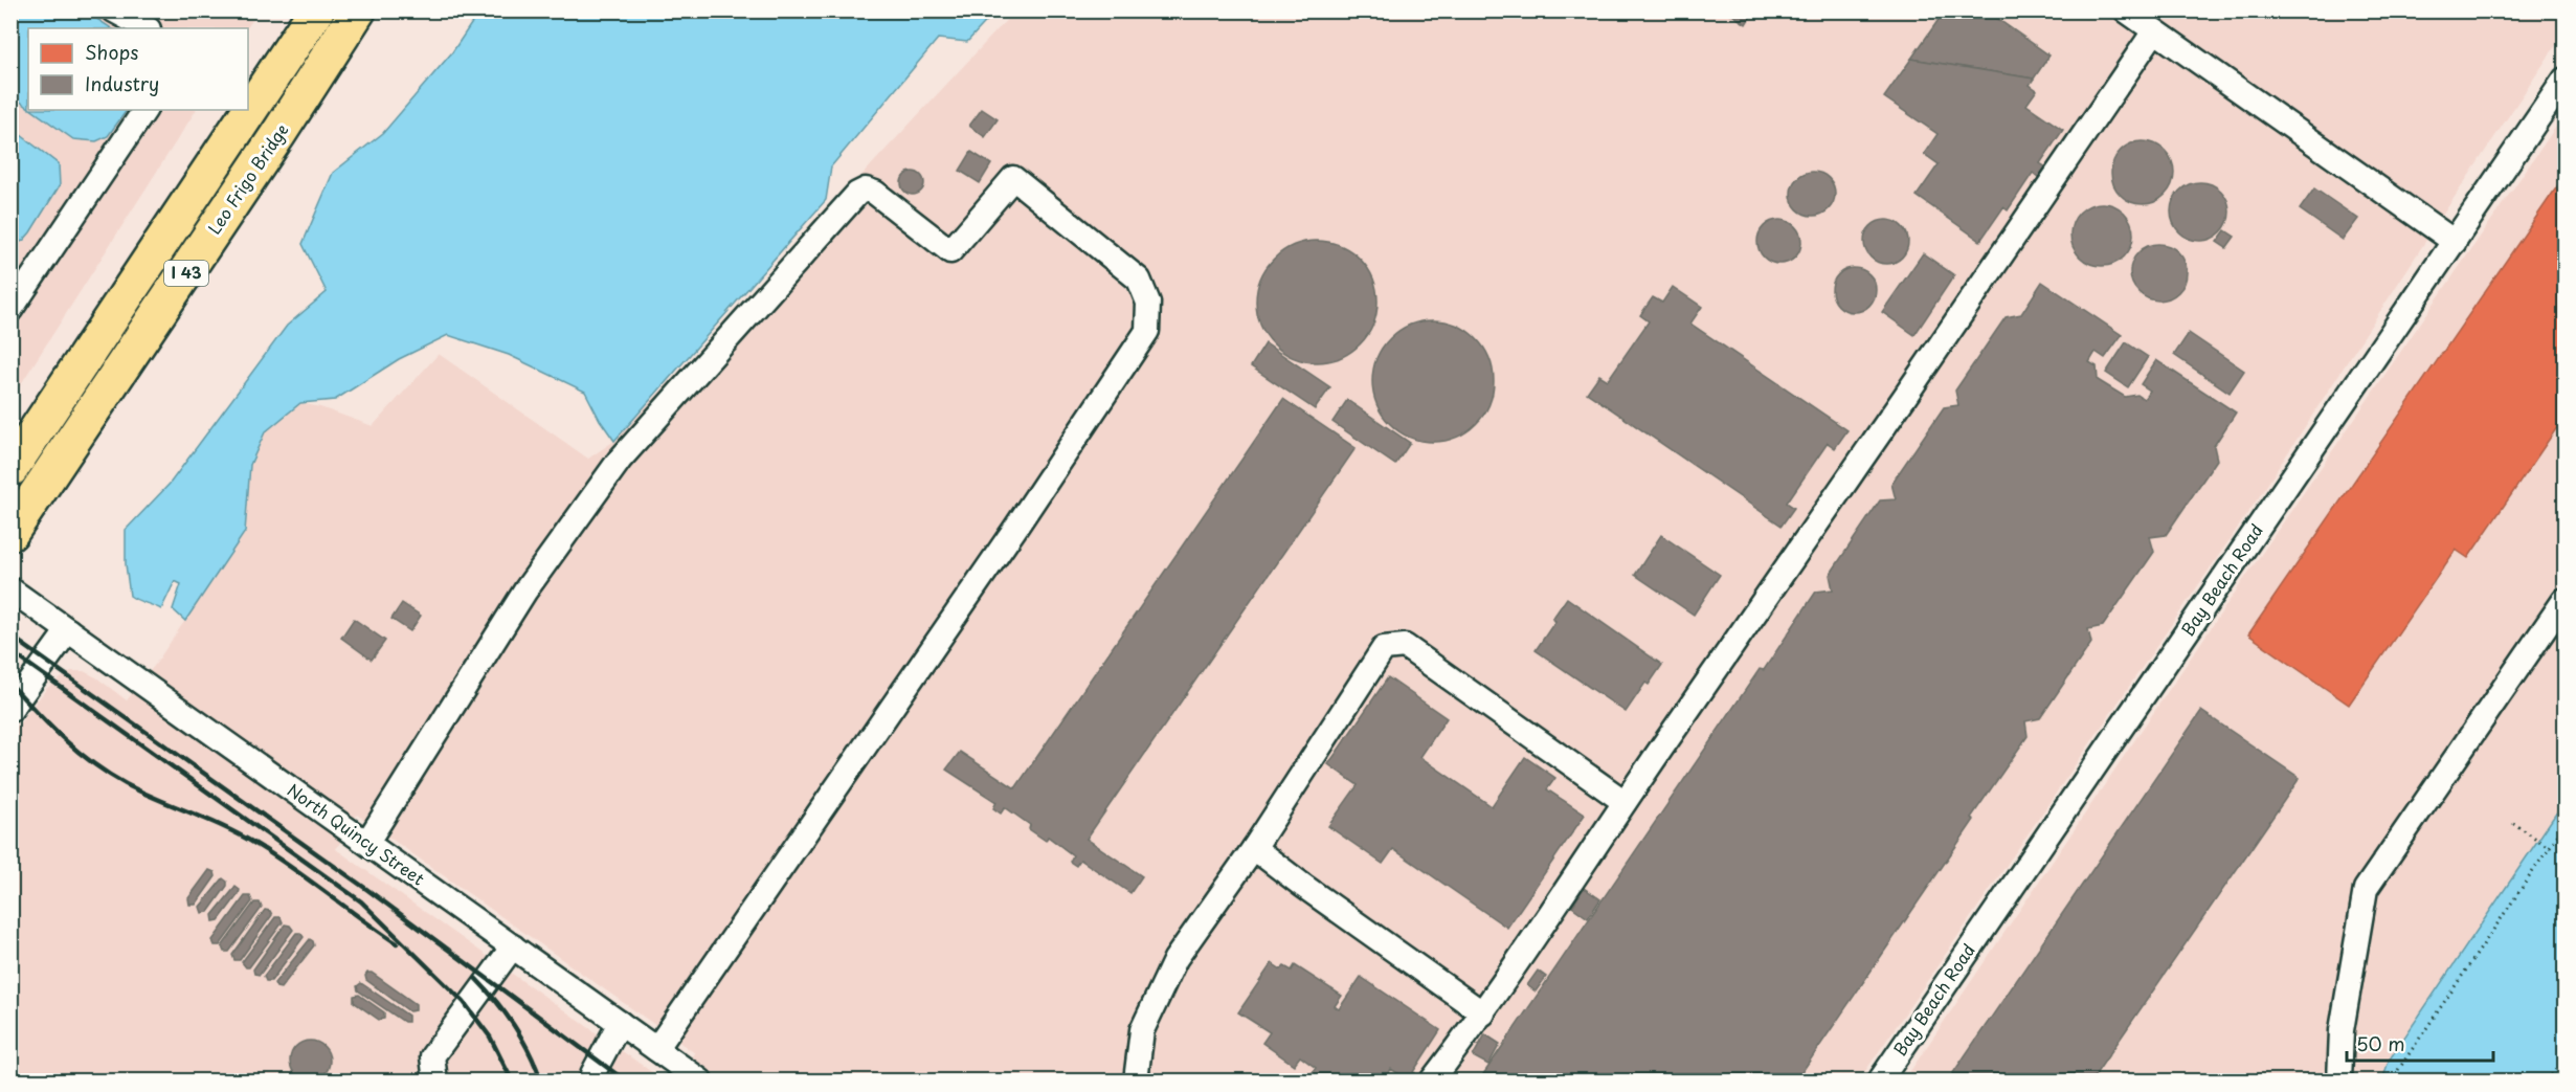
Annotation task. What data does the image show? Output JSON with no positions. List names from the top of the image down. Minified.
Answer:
{"streets":{"highway":["Leo Frigo Bridge","I 43"],"street":["Bay Beach Road","North Quincy Street"]},"legend":["Shops","Industry"],"scale_bar":"50 m"}
